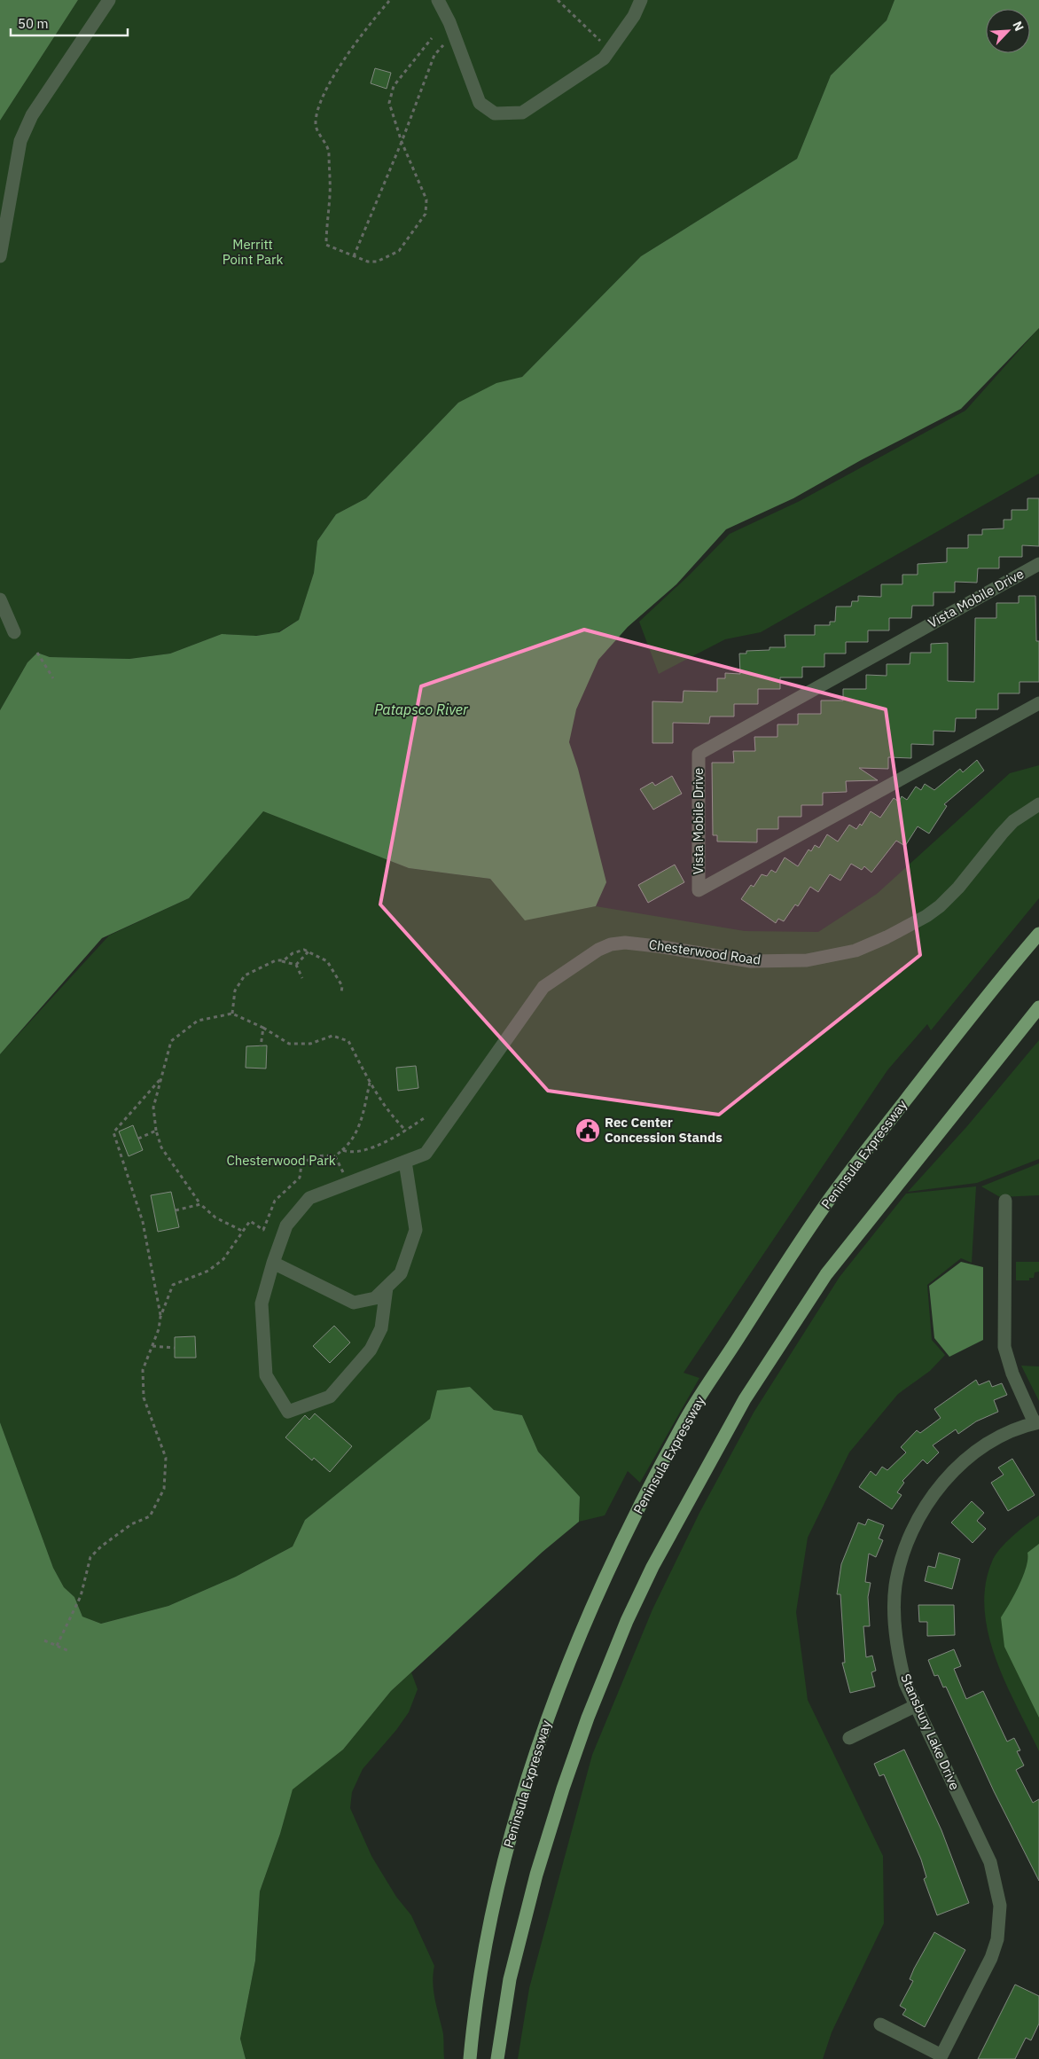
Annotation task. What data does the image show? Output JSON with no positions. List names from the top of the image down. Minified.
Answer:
{"streets":{"main road":["Peninsula Expressway"],"street":["Vista Mobile Drive","Chesterwood Road","Stansbury Lake Drive"]},"water":["Patapsco River"],"parks":["Merritt Point Park","Chesterwood Park"],"places":{"public building":["Rec Center Concession Stands"]},"scale_bar":"50 m","north":"top right"}
